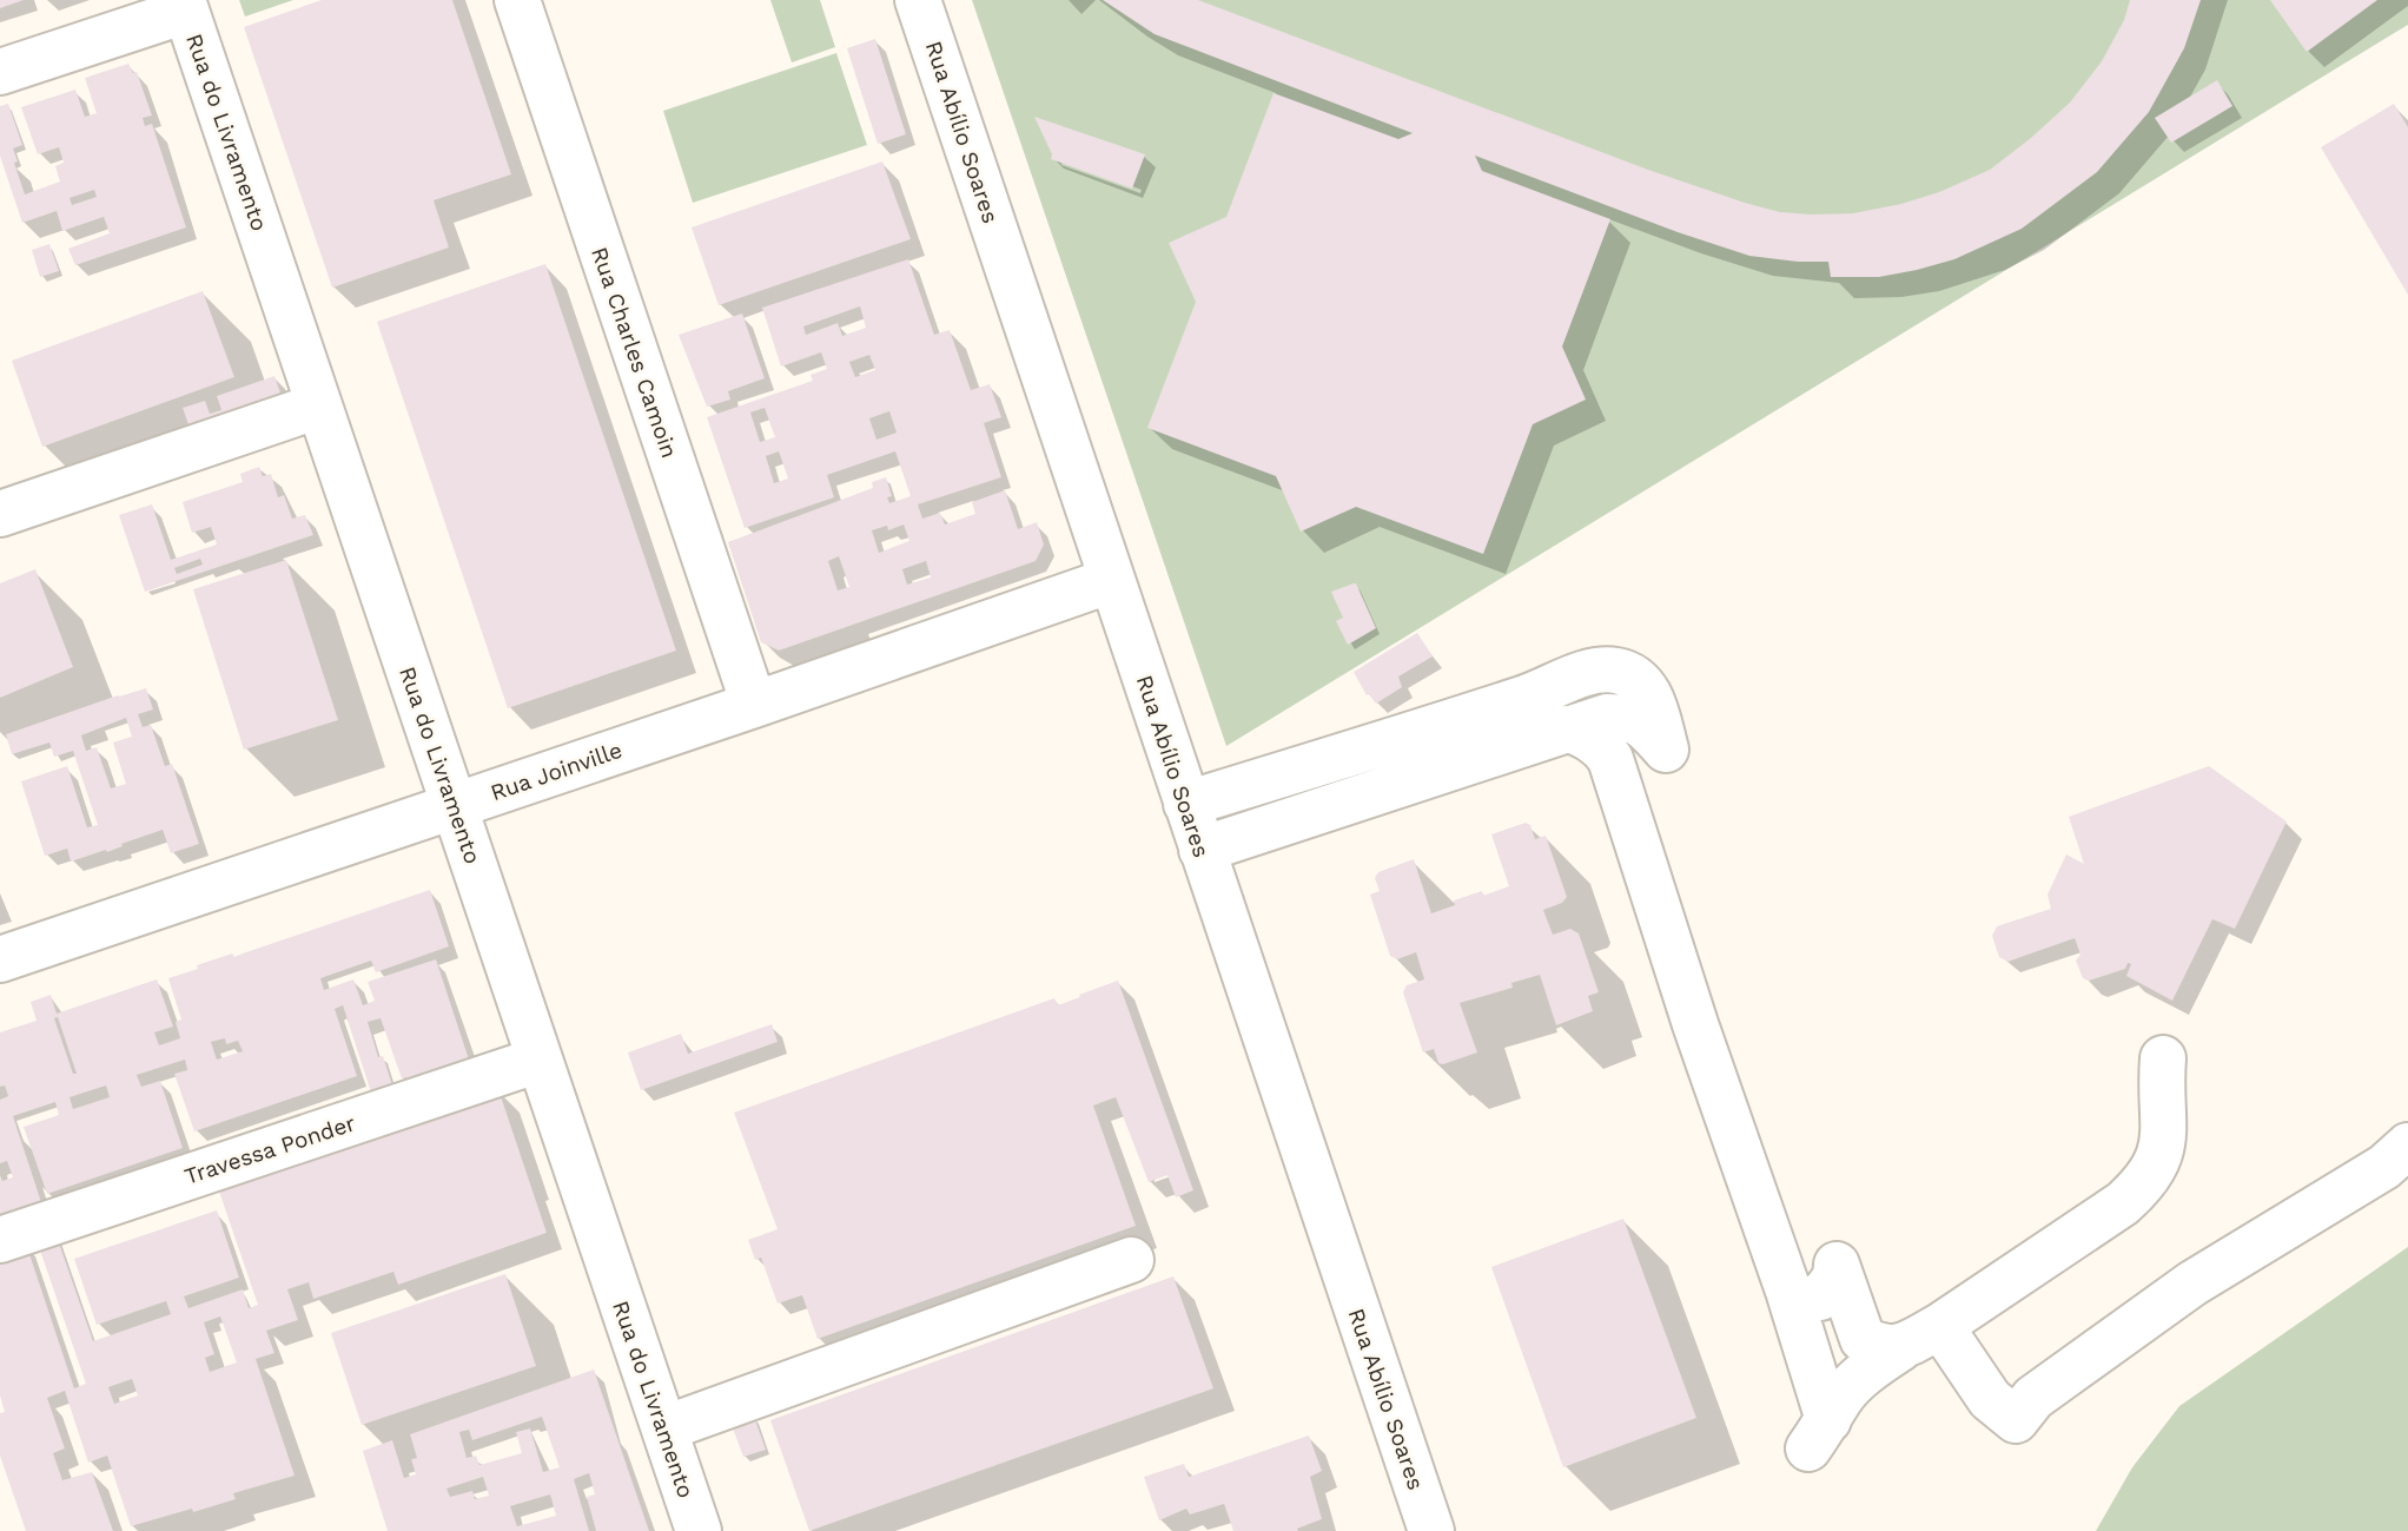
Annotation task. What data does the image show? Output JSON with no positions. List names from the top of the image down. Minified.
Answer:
{"streets":{"street":["Rua do Livramento","Rua Abílio Soares","Rua Charles Camoin","Rua Joinville","Travessa Ponder"]},"crossings":[["Rua do Livramento","Rua Joinville"],["Rua do Livramento","Travessa Ponder"],["Rua Abílio Soares","Rua Joinville"],["Rua Charles Camoin","Rua Joinville"]]}
